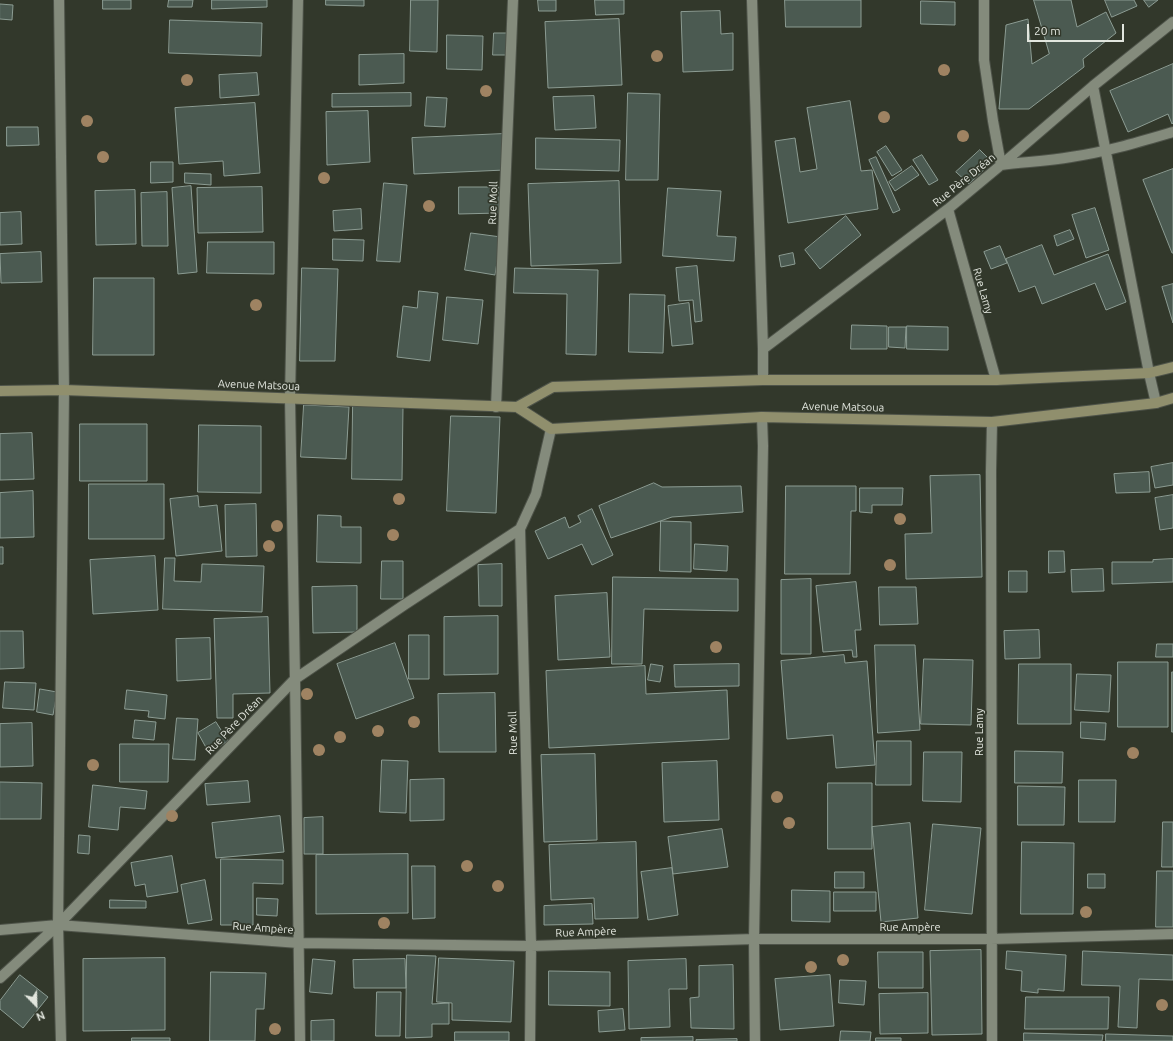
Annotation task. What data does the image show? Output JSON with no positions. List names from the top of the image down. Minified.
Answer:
{"streets":{"street":["Rue Père Dréan","Rue Moll","Rue Lamy","Avenue Matsoua","Rue Ampère"]},"crossings":[["Rue Père Dréan","Rue Moll"],["Rue Père Dréan","Rue Lamy"],["Rue Père Dréan","Rue Ampère"],["Rue Moll","Avenue Matsoua"],["Rue Moll","Rue Ampère"],["Rue Lamy","Avenue Matsoua"],["Rue Lamy","Rue Ampère"]],"scale_bar":"20 m","north":"bottom right"}
